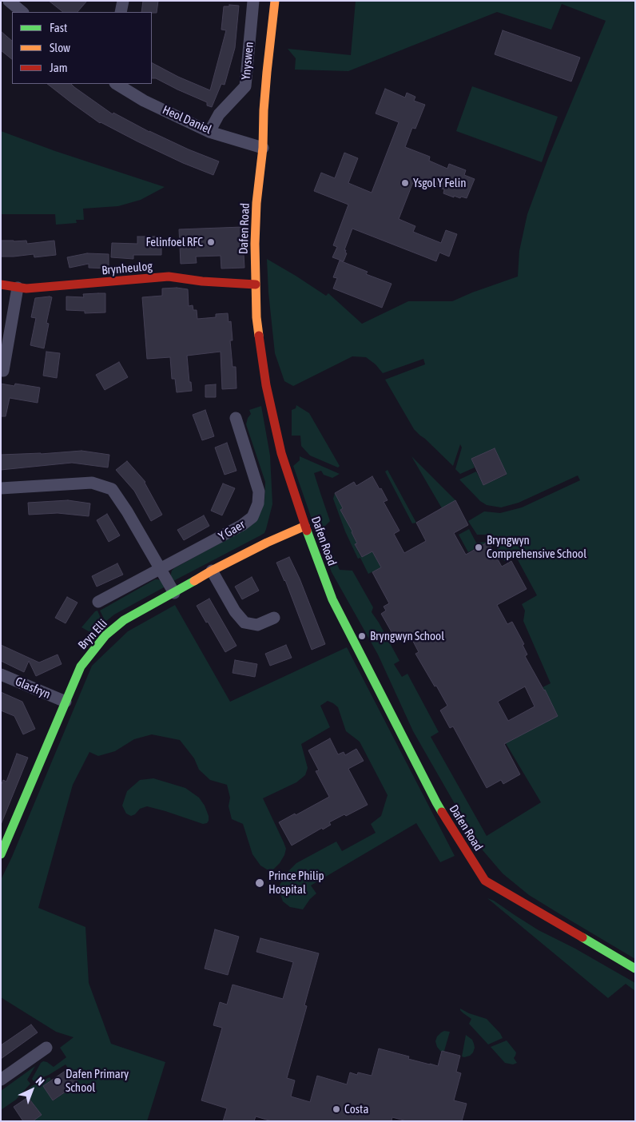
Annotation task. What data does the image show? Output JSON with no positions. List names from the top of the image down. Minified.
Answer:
{"streets":{"street":["Ynyswen","Heol Daniel","Dafen Road","Brynheulog","Y Gaer","Bryn Elli","Glasfryn"]},"crossings":[["Ynyswen","Heol Daniel"],["Heol Daniel","Dafen Road"],["Dafen Road","Brynheulog"],["Dafen Road","Bryn Elli"],["Bryn Elli","Glasfryn"]],"places":["Ysgol Y Felin","Felinfoel RFC","Bryngwyn Comprehensive School","Bryngwyn School","Prince Philip Hospital","Dafen Primary School","Costa"],"legend":["Fast","Slow","Jam"],"north":"top right"}
